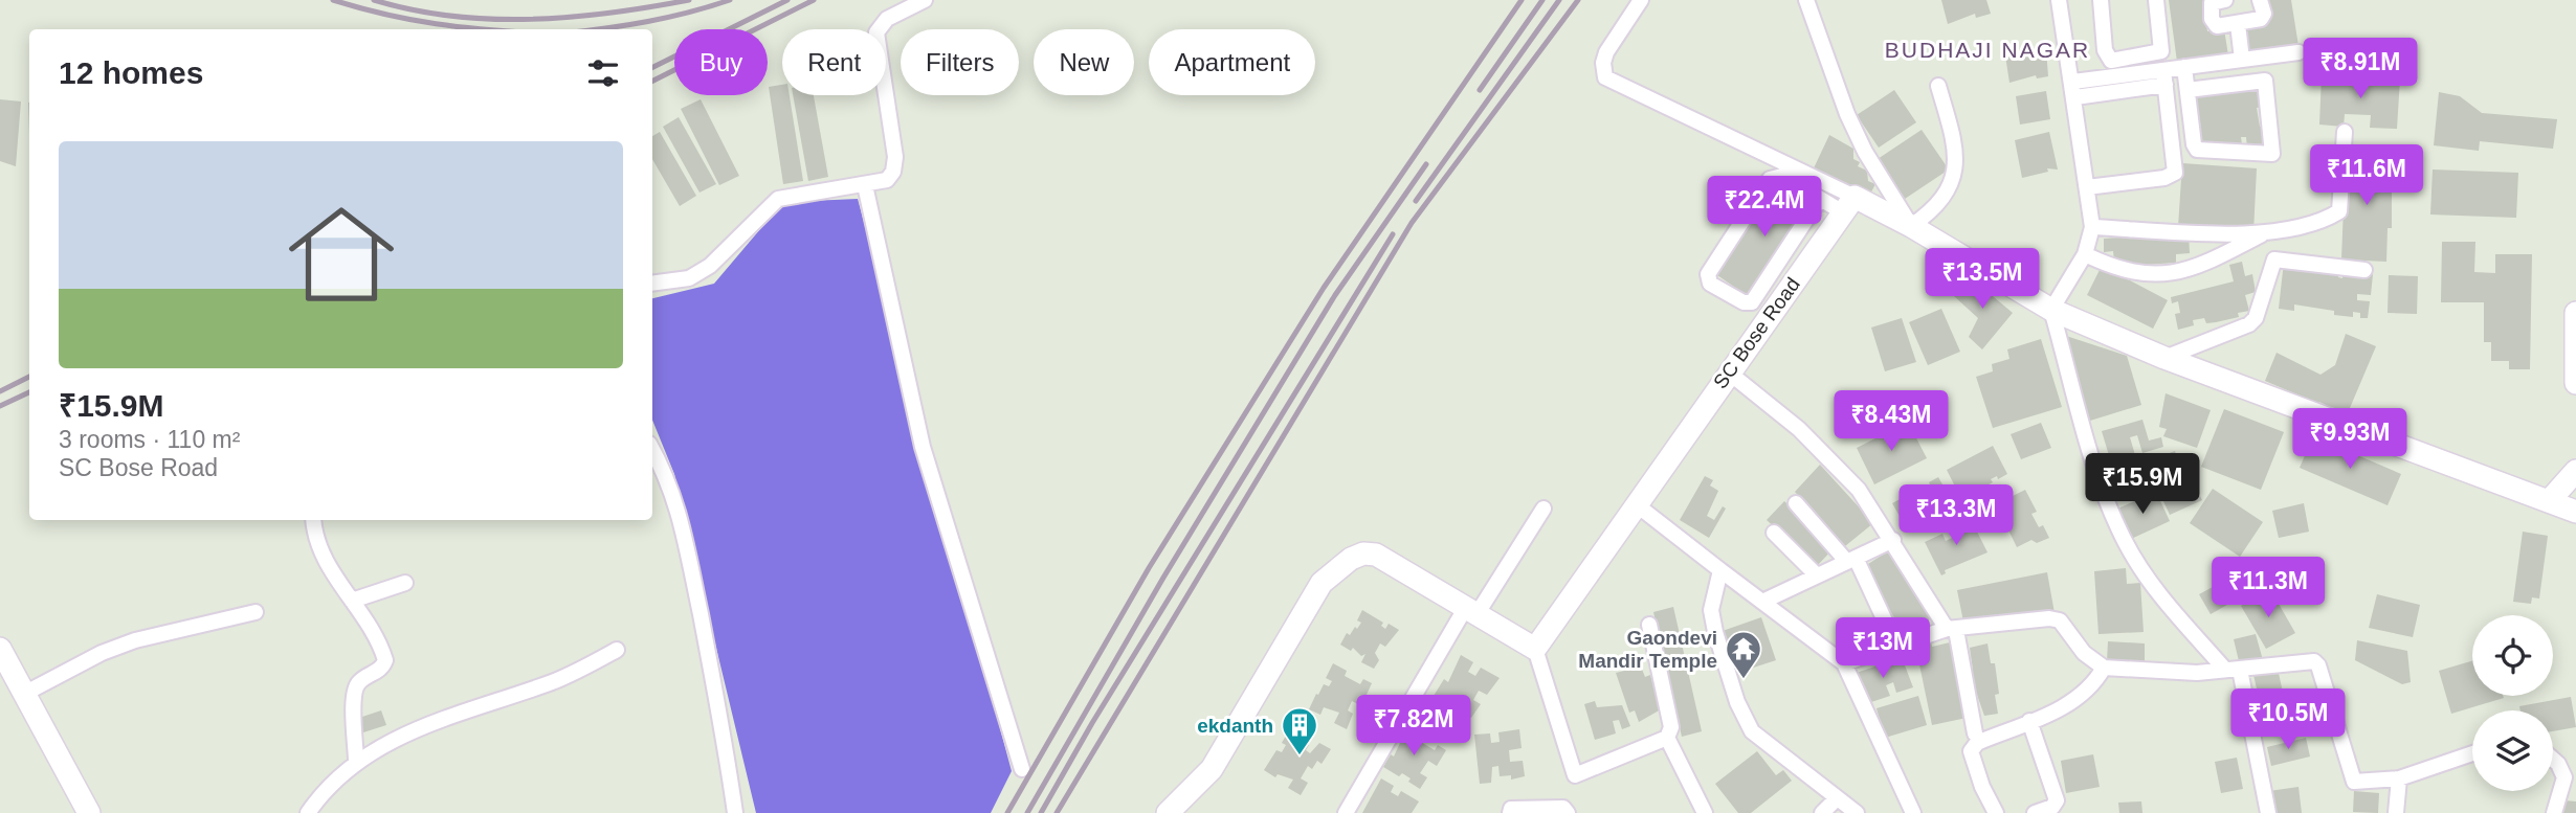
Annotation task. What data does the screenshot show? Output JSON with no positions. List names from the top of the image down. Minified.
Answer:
{"streets":{"street":["SC Bose Road"]},"districts":["BUDHAJI NAGAR"],"places":{"temple":["Gaondevi Mandir Temple"],"building":["ekdanth"]},"page":{"chip":["Buy","Rent","Filters","New","Apartment"],"heading":"12 homes","price":["₹8.91M","₹11.6M","₹22.4M","₹13.5M","₹8.43M","₹9.93M","₹15.9M","₹13.3M","₹11.3M","₹13M","₹10.5M","₹7.82M"],"list":[{"name":"₹15.9M","note":"3 rooms · 110 m² · SC Bose Road"}]}}
